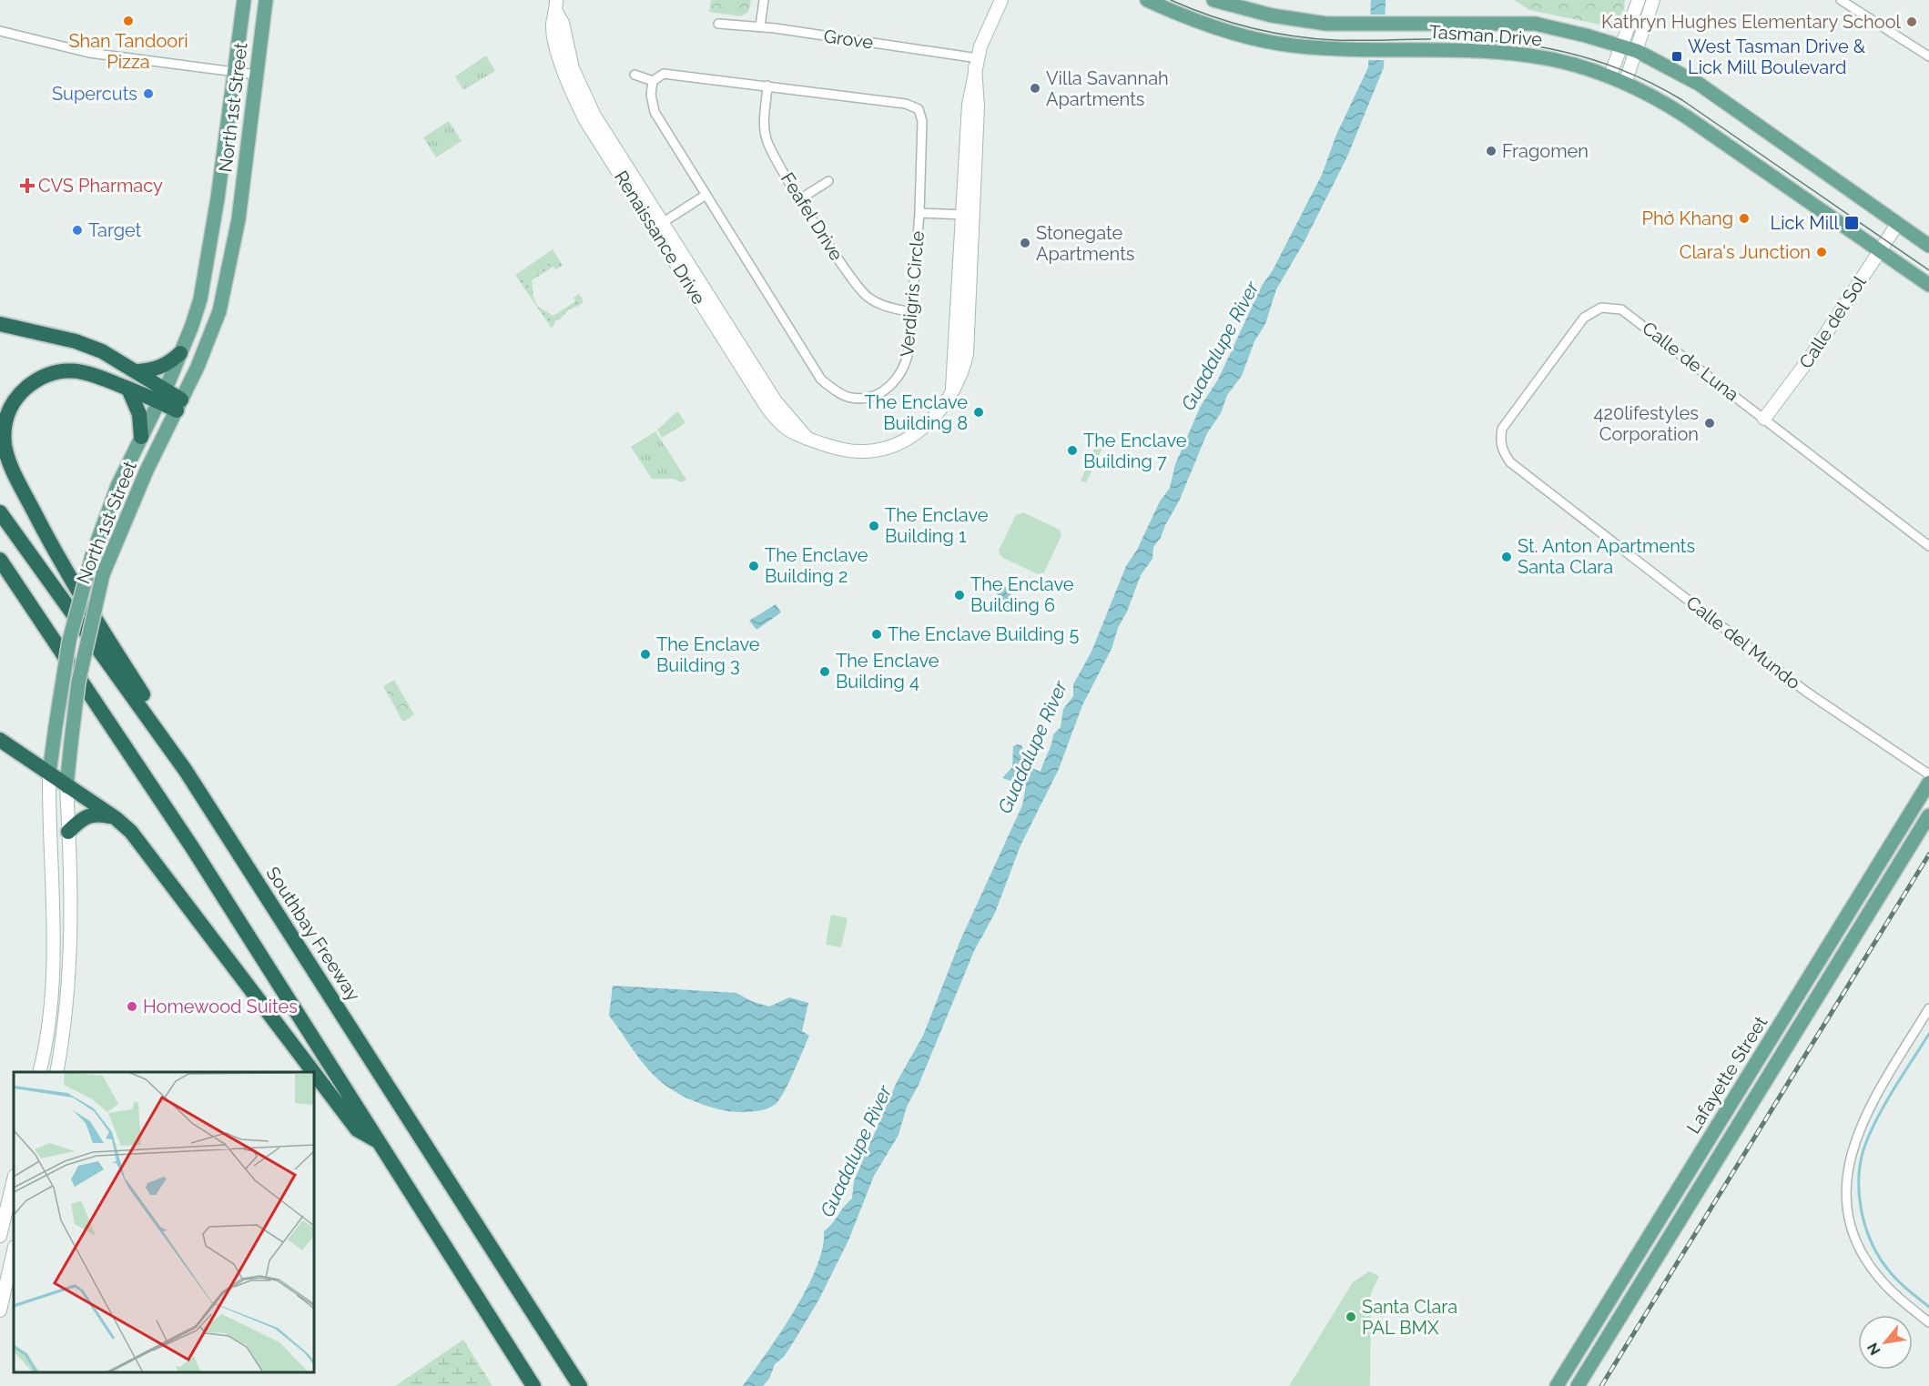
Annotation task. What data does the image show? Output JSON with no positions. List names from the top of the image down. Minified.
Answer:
{"streets":{"highway":["Southbay Freeway"],"main road":["Tasman Drive","North 1st Street","Lafayette Street"],"street":["Grove","Feafel Drive","Renaissance Drive","Verdigris Circle","Calle del Sol","Calle de Luna","Calle del Mundo"]},"crossings":[["Tasman Drive","Calle del Sol"],["Grove","Renaissance Drive"],["Feafel Drive","Verdigris Circle"],["Calle del Sol","Calle de Luna"],["Calle de Luna","Calle del Mundo"]],"water":["Guadalupe River"],"places":{"other":["Shan Tandoori Pizza","Kathryn Hughes Elementary School","Villa Savannah Apartments","Supercuts","Fragomen","Phở Khang","Target","Stonegate Apartments","Clara's Junction","The Enclave Building 8","420lifestyles Corporation","The Enclave Building 7","The Enclave Building 1","St. Anton Apartments Santa Clara","The Enclave Building 2","The Enclave Building 6","The Enclave Building 5","The Enclave Building 3","The Enclave Building 4","Homewood Suites","Santa Clara PAL BMX"],"transit":["West Tasman Drive & Lick Mill Boulevard","Lick Mill"],"health":["CVS Pharmacy"]},"north":"bottom left"}
